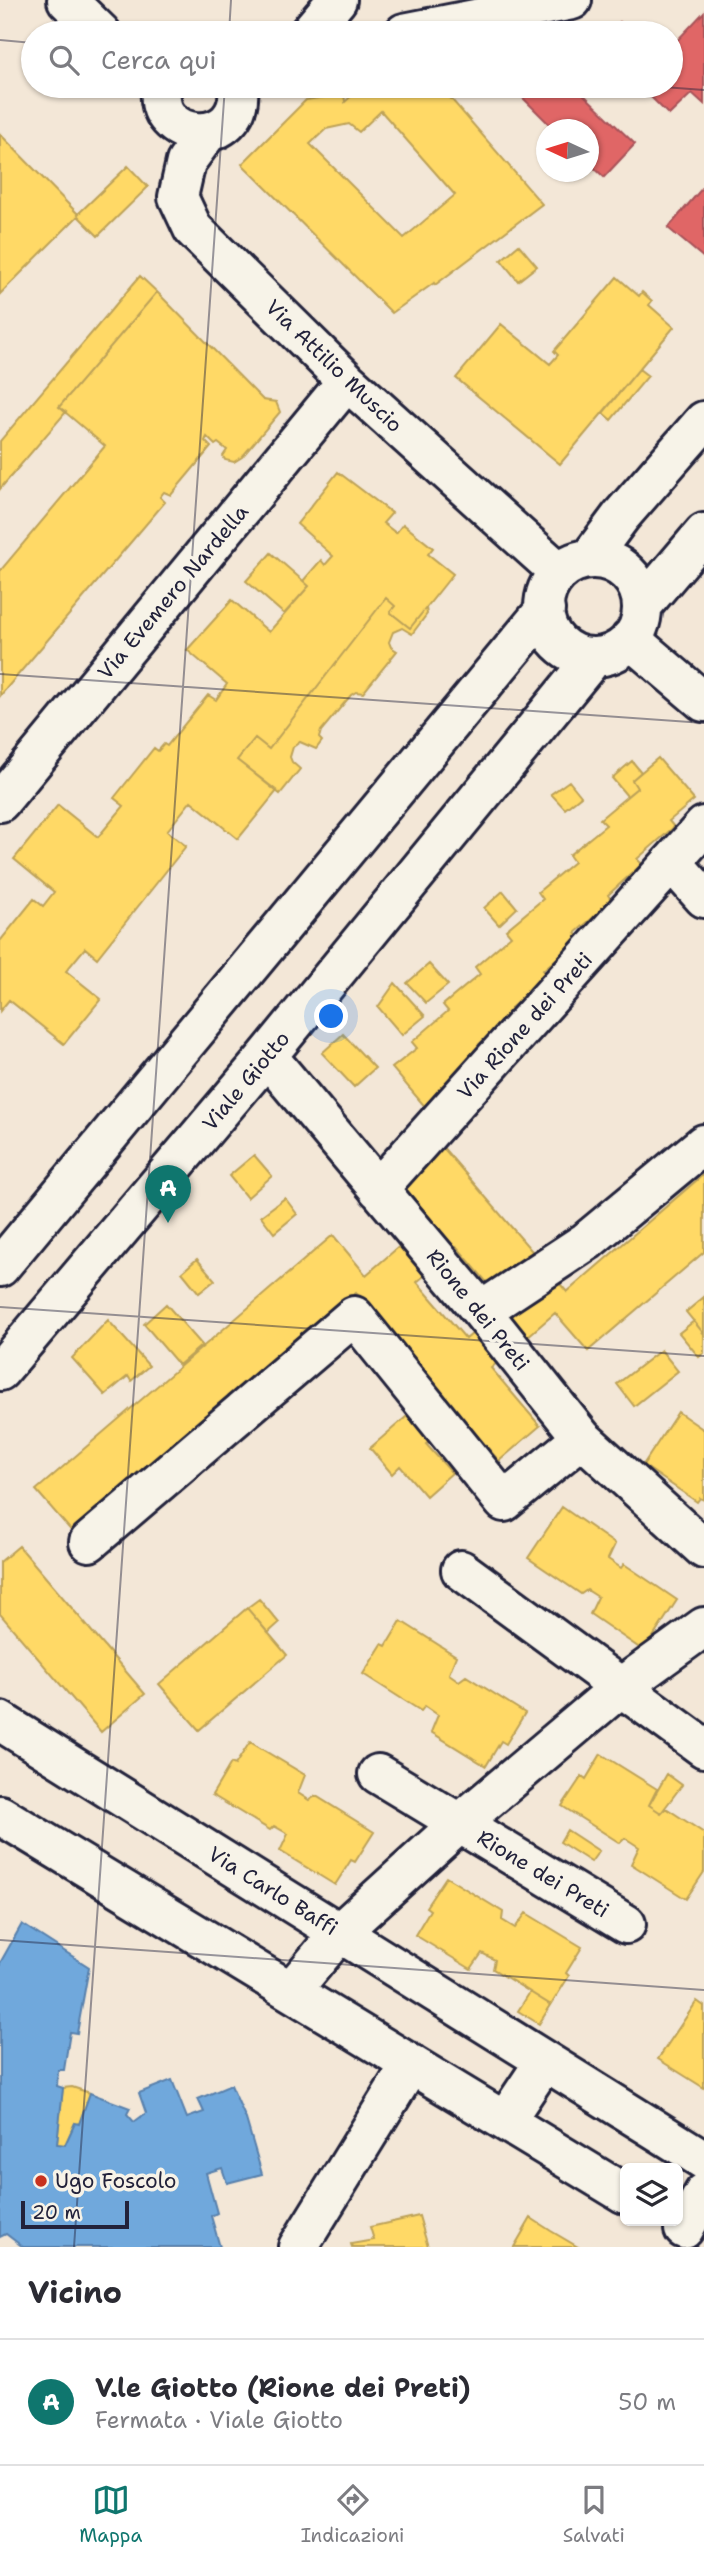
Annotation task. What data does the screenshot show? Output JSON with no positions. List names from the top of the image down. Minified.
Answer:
{"streets":{"street":["Via Attilio Muscio","Via Evemero Nardella","Via Rione dei Preti","Viale Giotto","Rione dei Preti","Via Carlo Baffi"]},"crossings":[["Via Attilio Muscio","Via Evemero Nardella"],["Via Attilio Muscio","Viale Giotto"],["Via Rione dei Preti","Rione dei Preti"],["Viale Giotto","Rione dei Preti"],["Rione dei Preti","Via Carlo Baffi"]],"places":["Ugo Foscolo"],"scale_bar":"20 m","north":"left","page":{"search":"Cerca qui","pins":"A","scale":"20 m","heading":"Vicino","list":[{"mark":"A","name":"V.le Giotto (Rione dei Preti)","note":"Fermata · Viale Giotto","value":"50 m"}],"nav":["Mappa","Indicazioni","Salvati"]}}
